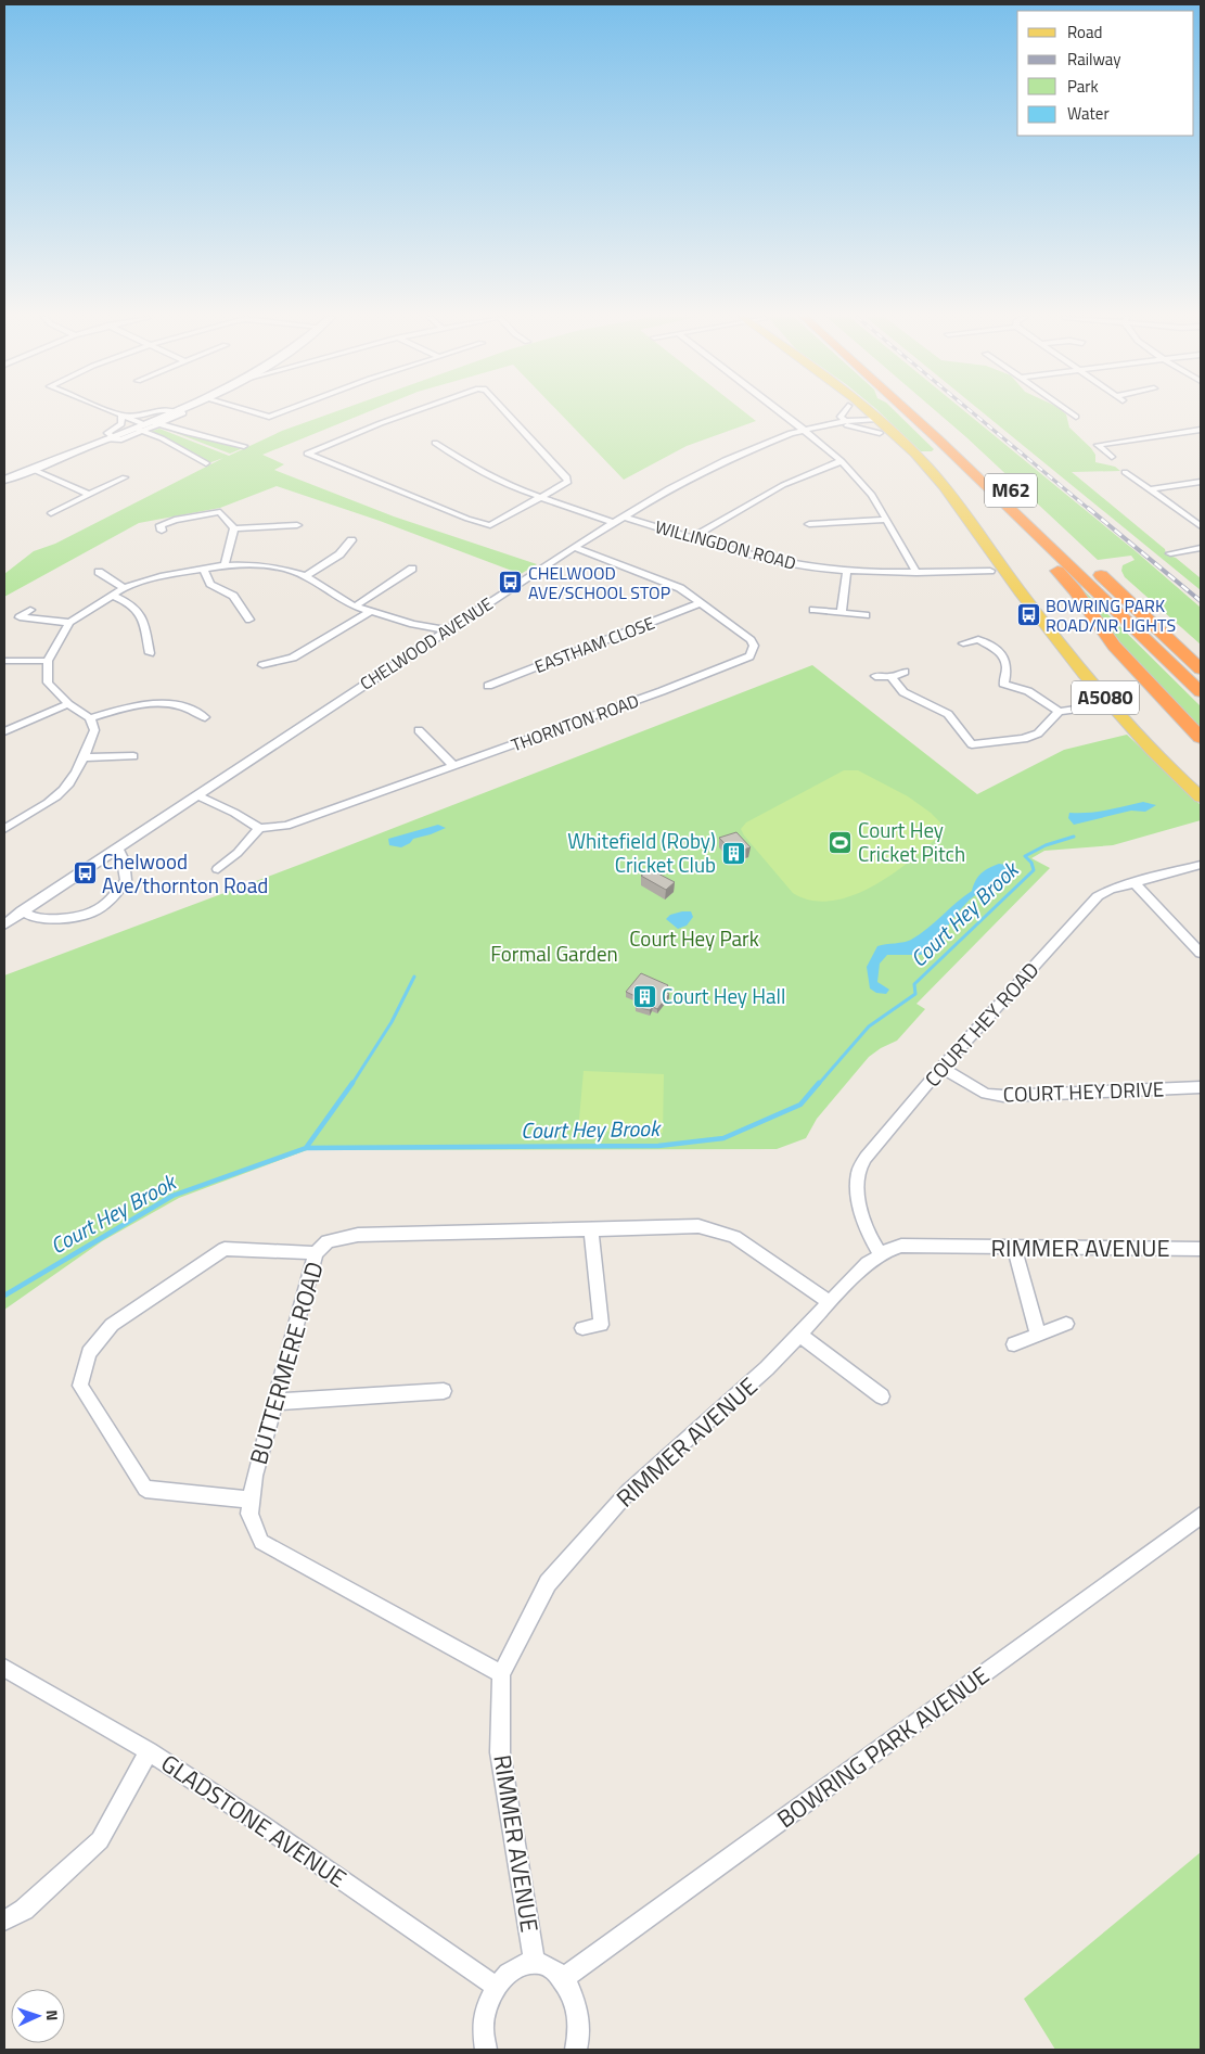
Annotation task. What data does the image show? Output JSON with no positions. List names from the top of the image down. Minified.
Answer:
{"streets":{"highway":["M62"],"main road":["A5080"],"street":["WILLINGDON ROAD","CHELWOOD AVENUE","EASTHAM CLOSE","THORNTON ROAD","COURT HEY ROAD","COURT HEY DRIVE","RIMMER AVENUE","BUTTERMERE ROAD","BOWRING PARK AVENUE","GLADSTONE AVENUE"]},"crossings":[["WILLINGDON ROAD","CHELWOOD AVENUE"],["CHELWOOD AVENUE","A5080"],["CHELWOOD AVENUE","THORNTON ROAD"],["EASTHAM CLOSE","THORNTON ROAD"],["COURT HEY ROAD","COURT HEY DRIVE"],["COURT HEY ROAD","RIMMER AVENUE"],["RIMMER AVENUE","BUTTERMERE ROAD"]],"water":["Court Hey Brook"],"parks":["Court Hey Park","Formal Garden"],"places":{"bus stop":["CHELWOOD AVE/SCHOOL STOP","BOWRING PARK ROAD/NR LIGHTS","Chelwood Ave/thornton Road"],"sports":["Court Hey Cricket Pitch"],"building":["Whitefield (Roby) Cricket Club","Court Hey Hall"]},"legend":["Road","Railway","Park","Water"],"north":"right"}
